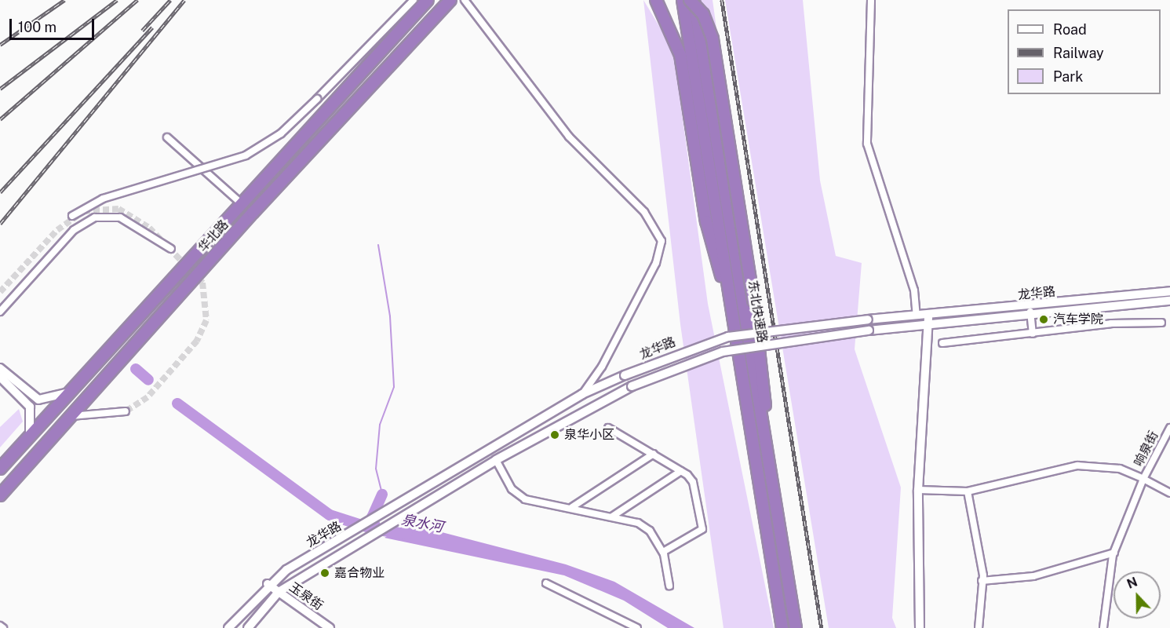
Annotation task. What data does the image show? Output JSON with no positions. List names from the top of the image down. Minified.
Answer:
{"streets":{"highway":["华北路","东北快速路"],"street":["龙华路","响泉街","玉泉街"]},"crossings":[["龙华路","玉泉街"]],"water":["泉水河"],"places":["汽车学院","泉华小区","嘉合物业"],"legend":["Road","Railway","Park"],"scale_bar":"100 m","north":"top"}
